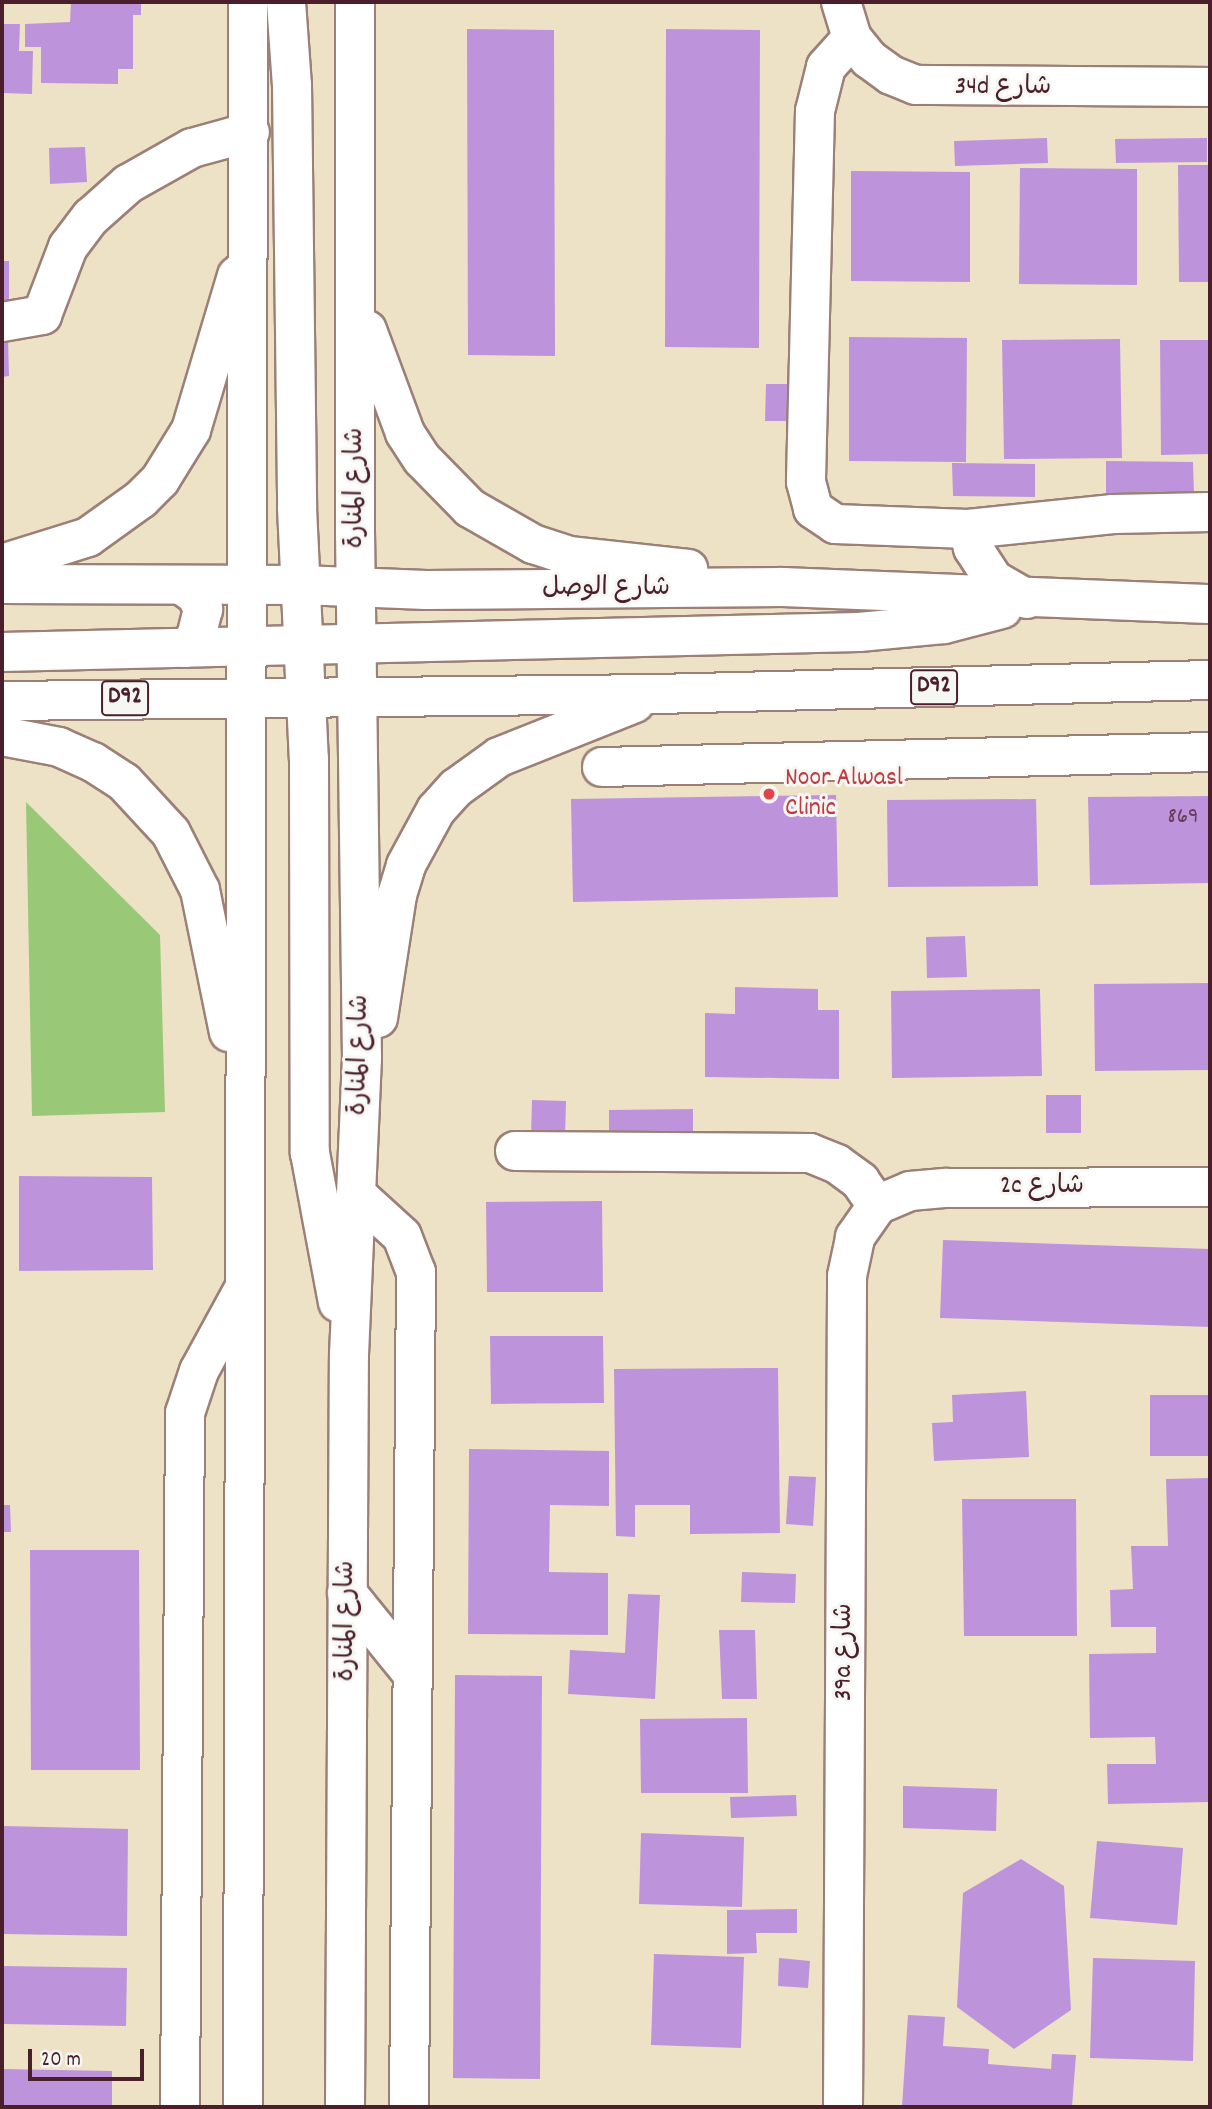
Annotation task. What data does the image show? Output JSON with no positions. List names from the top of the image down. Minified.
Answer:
{"streets":{"main road":["34d شارع","شارع المنارة","شارع الوصل","D92","2c شارع","39a شارع"]},"crossings":[["شارع المنارة","شارع الوصل"],["شارع المنارة","D92"],["2c شارع","39a شارع"]],"places":["Noor Alwasl Clinic"],"house_numbers":["869"],"scale_bar":"20 m"}
